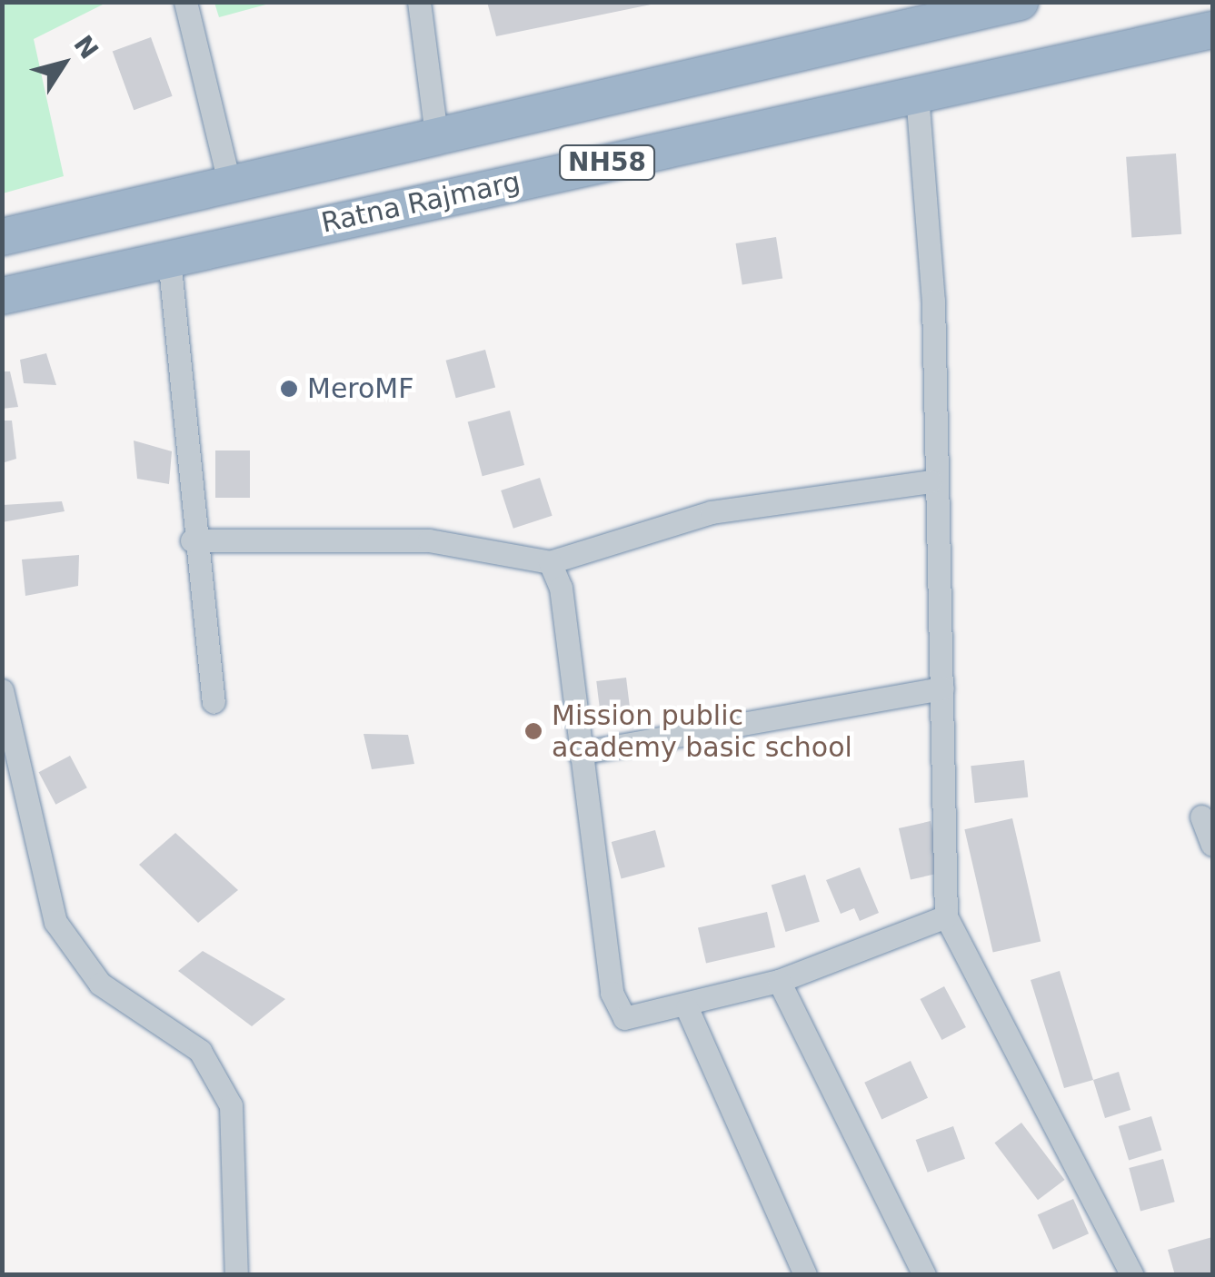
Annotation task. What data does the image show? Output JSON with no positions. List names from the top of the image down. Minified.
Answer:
{"streets":{"highway":["NH58","Ratna Rajmarg"]},"places":["MeroMF","Mission public academy basic school"],"north":"top right"}
